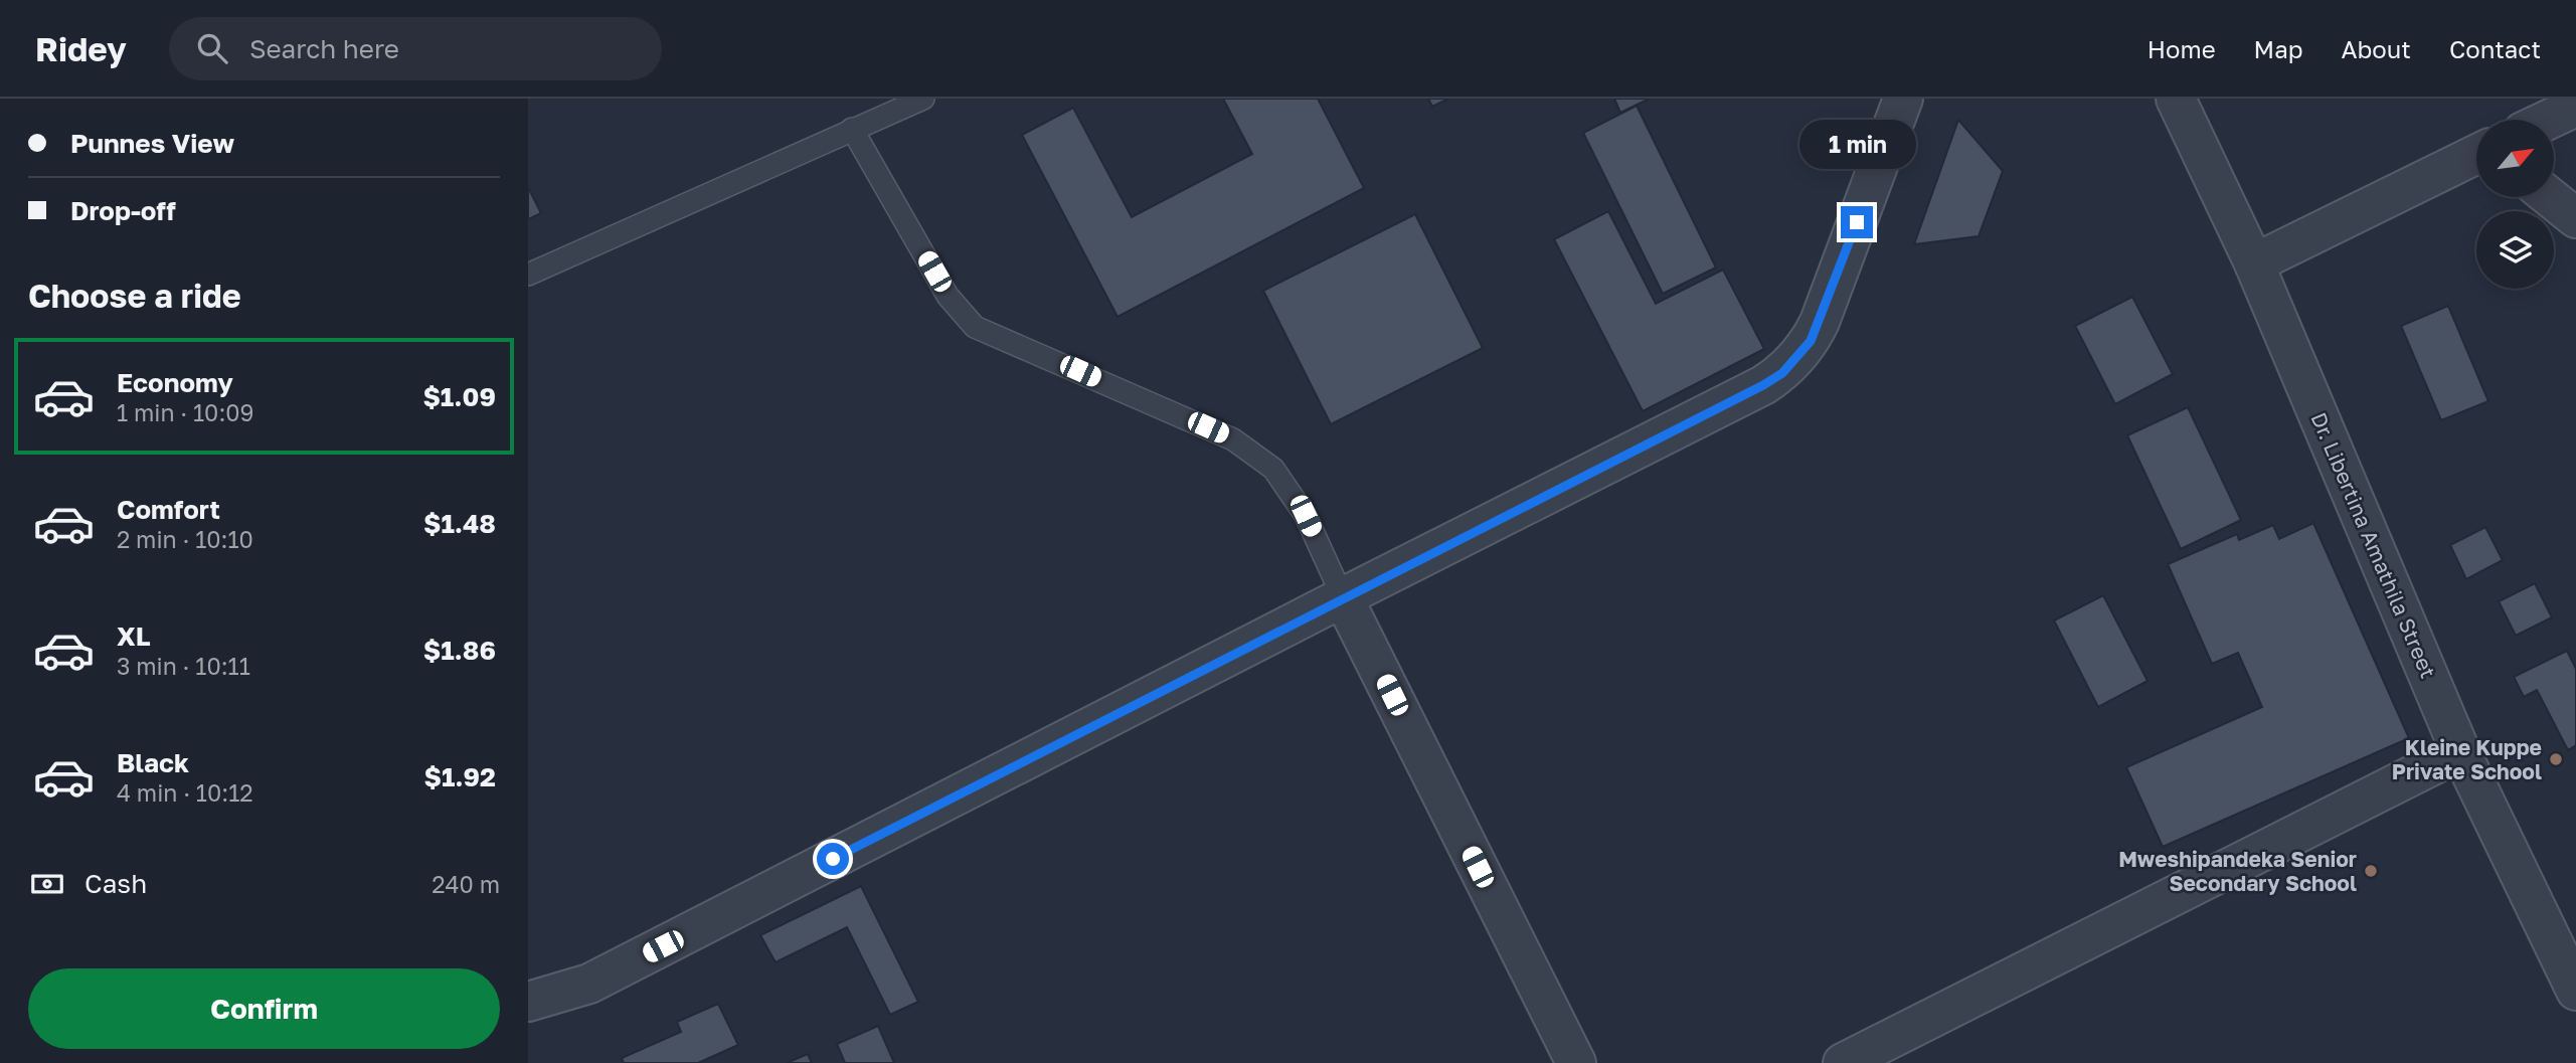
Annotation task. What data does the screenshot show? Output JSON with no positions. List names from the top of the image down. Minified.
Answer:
{"streets":{"street":["Dr. Libertina Amathila Street"]},"places":["Kleine Kuppe Private School","Mweshipandeka Senior Secondary School"],"north":"top right","page":{"header":"Ridey","search":"Search here","nav":["Home","Map","About","Contact"],"banner":["Punnes View","Drop-off"],"bubble":"1 min","heading":"Choose a ride","list":[{"name":"Economy","note":"1 min · 10:09","value":"$1.09"},{"name":"Comfort","note":"2 min · 10:10","value":"$1.48"},{"name":"XL","note":"3 min · 10:11","value":"$1.86"},{"name":"Black","note":"4 min · 10:12","value":"$1.92"}],"pay":["Cash","240 m"],"buttons":"Confirm"}}
